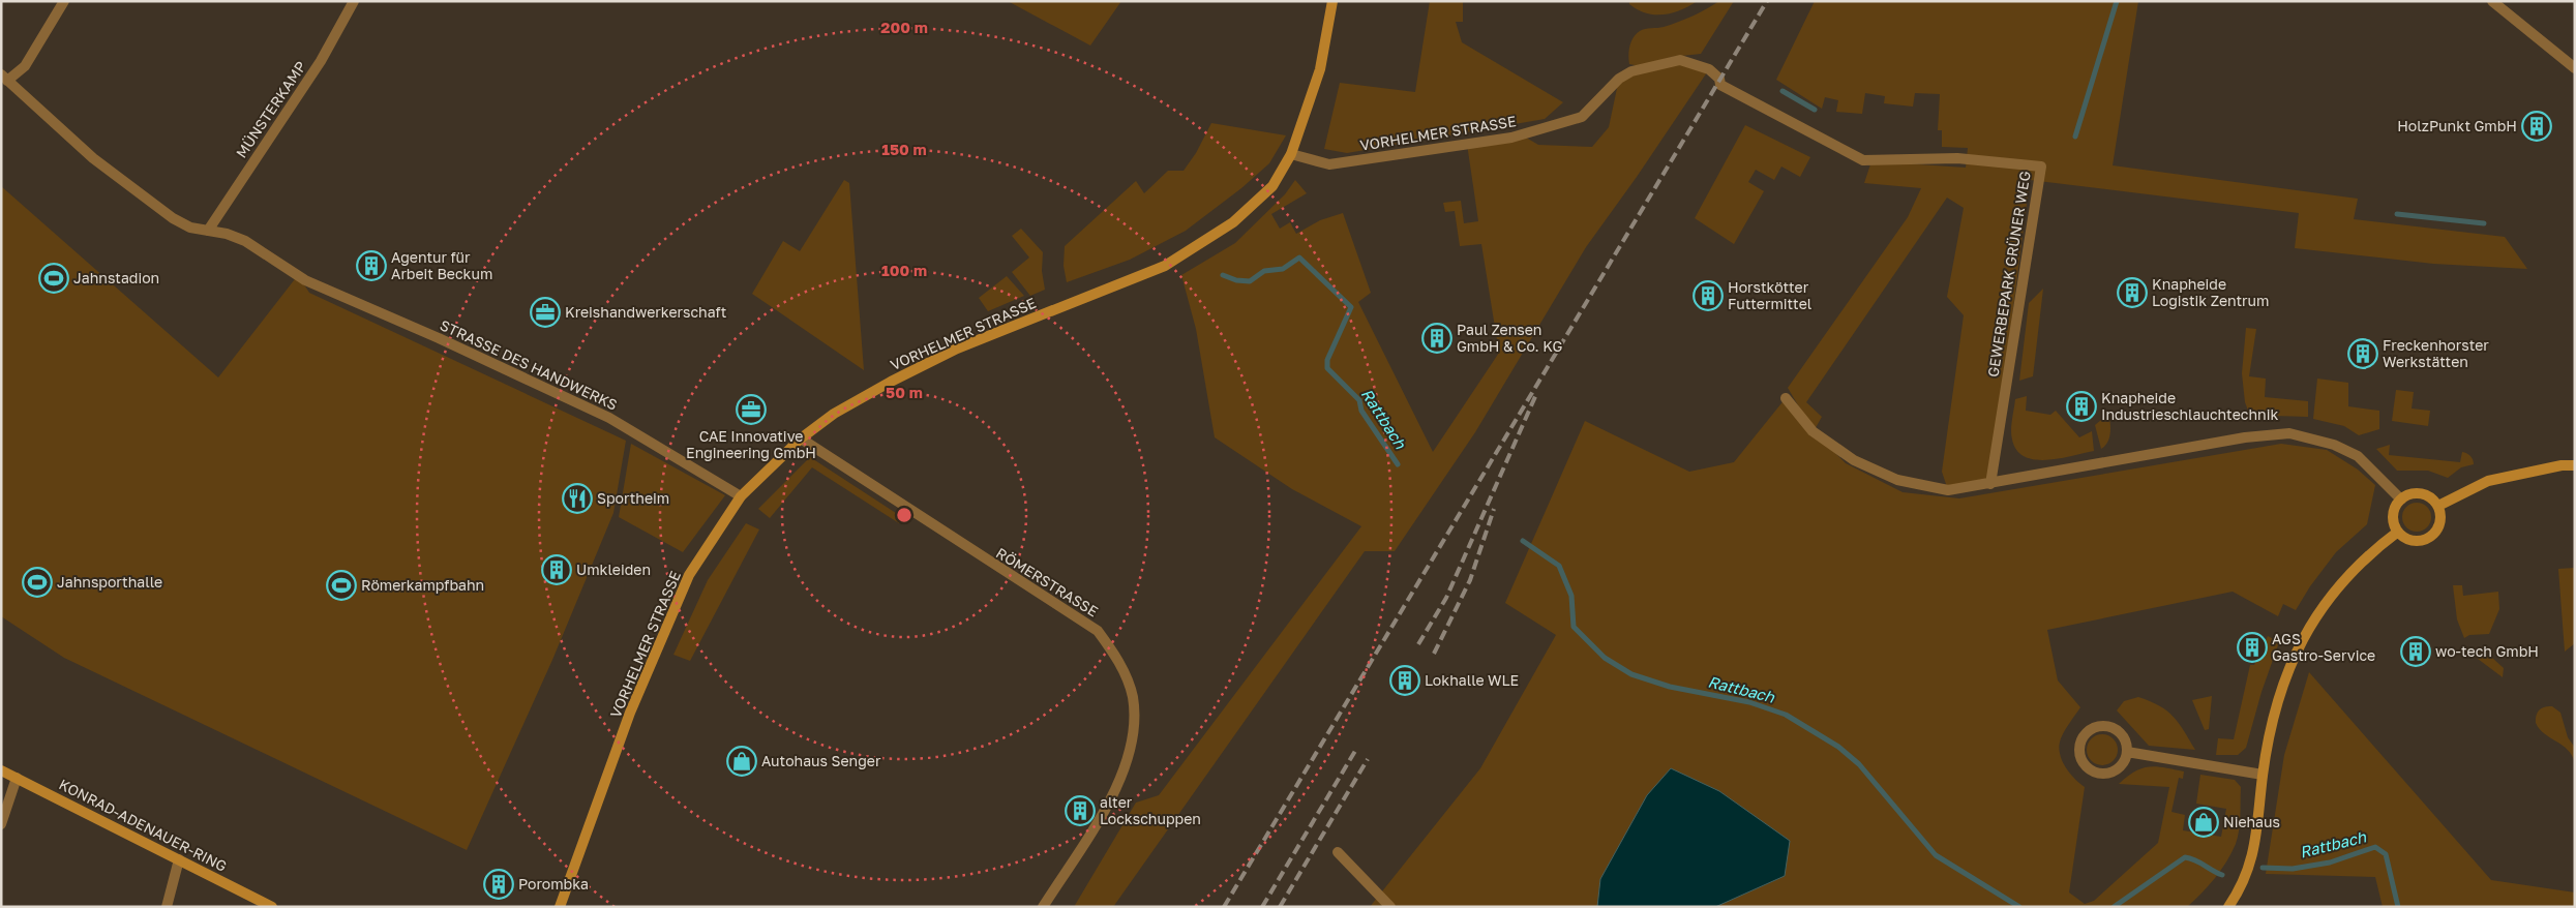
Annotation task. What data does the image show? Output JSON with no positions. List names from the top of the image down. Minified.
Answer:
{"streets":{"street":["MÜNSTERKAMP","VORHELMER STRASSE","GEWERBEPARK GRÜNER WEG","STRASSE DES HANDWERKS","RÖMERSTRASSE","KONRAD-ADENAUER-RING"]},"crossings":[["MÜNSTERKAMP","STRASSE DES HANDWERKS"],["VORHELMER STRASSE","GEWERBEPARK GRÜNER WEG"],["VORHELMER STRASSE","STRASSE DES HANDWERKS"],["VORHELMER STRASSE","RÖMERSTRASSE"]],"water":["Rattbach"],"places":{"building":["HolzPunkt GmbH","Agentur für Arbeit Beckum","Knapheide Logistik Zentrum","Horstkötter Futtermittel","Paul Zensen GmbH & Co. KG","Freckenhorster Werkstätten","Knapheide Industrieschlauchtechnik","Umkleiden","AGS Gastro-Service","wo-tech GmbH","Lokhalle WLE","alter Lockschuppen","Porombka"],"sports":["Jahnstadion","Jahnsporthalle","Römerkampfbahn"],"office":["Kreishandwerkerschaft","CAE Innovative Engineering GmbH"],"restaurant":["Sportheim"],"shop":["Autohaus Senger","Niehaus"]},"rings":["200 m","150 m","100 m","50 m"]}
